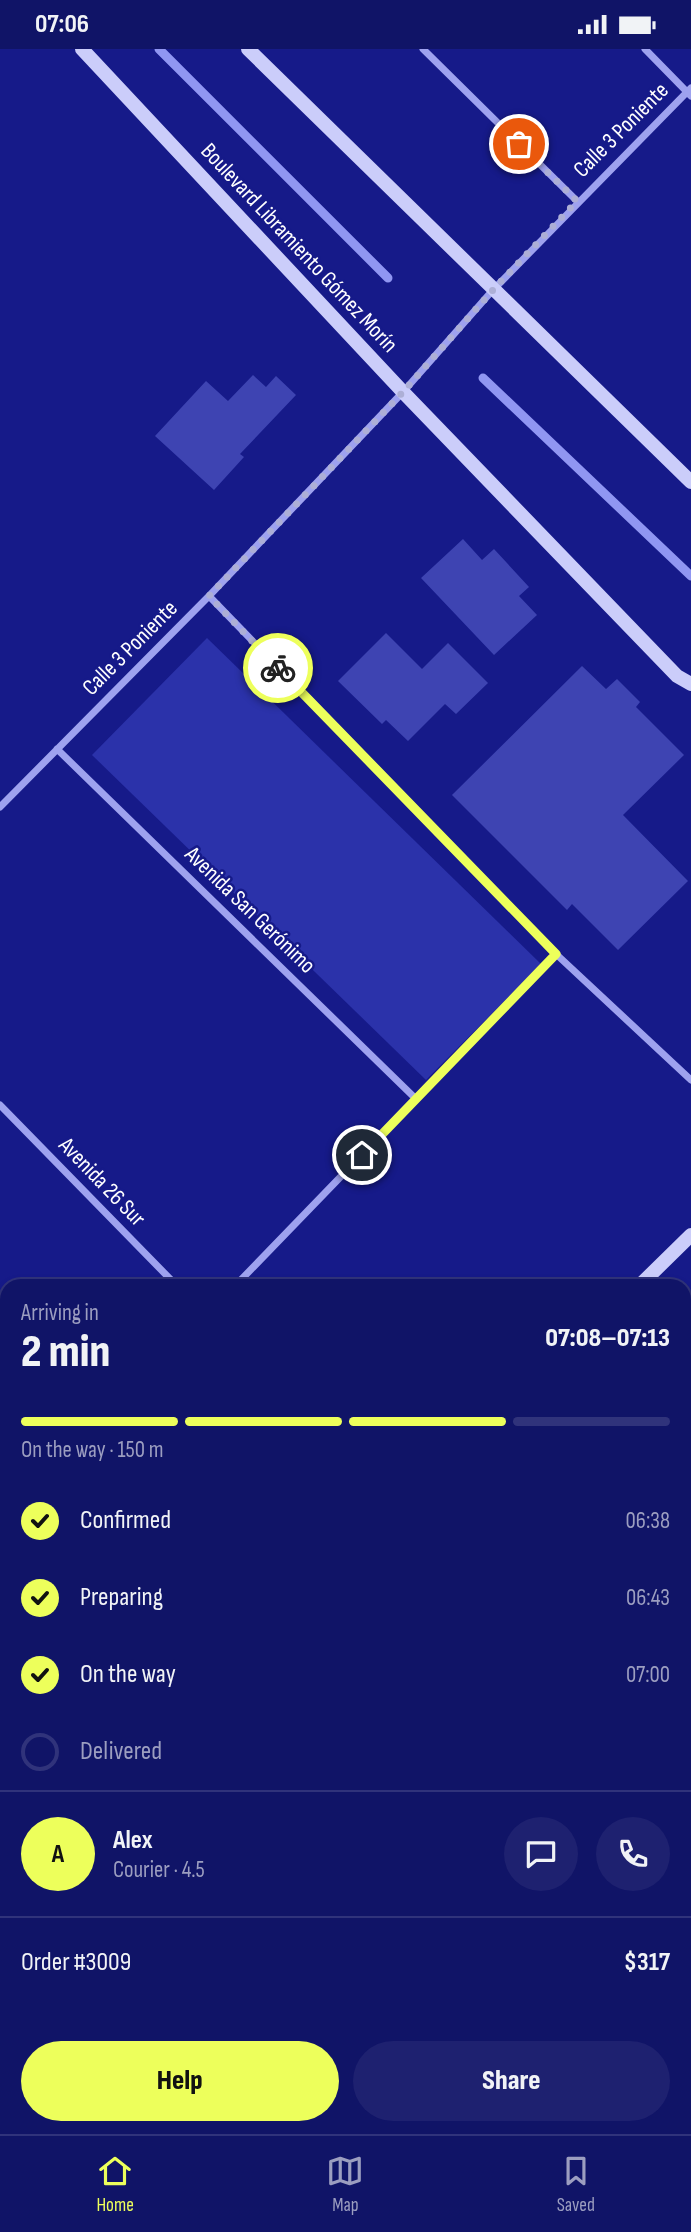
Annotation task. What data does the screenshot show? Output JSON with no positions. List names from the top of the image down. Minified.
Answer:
{"streets":{"main road":["Boulevard Libramiento Gómez Morín"],"street":["Calle 3 Poniente","Avenida San Gerónimo","Avenida 26 Sur"]},"crossings":[["Calle 3 Poniente","Boulevard Libramiento Gómez Morín"],["Calle 3 Poniente","Avenida San Gerónimo"]],"page":{"status":"07:06","heading":["2 min","Arriving in","07:08–07:13"],"panel":["Alex","Courier · 4.5","Order #3009","$317"],"bar":"On the way · 150 m","list":[["Confirmed","06:38"],["Preparing","06:43"],["On the way","07:00"],"Delivered"],"round":"A","buttons":["Help","Share"],"tabs":["Home","Map","Saved"]}}
